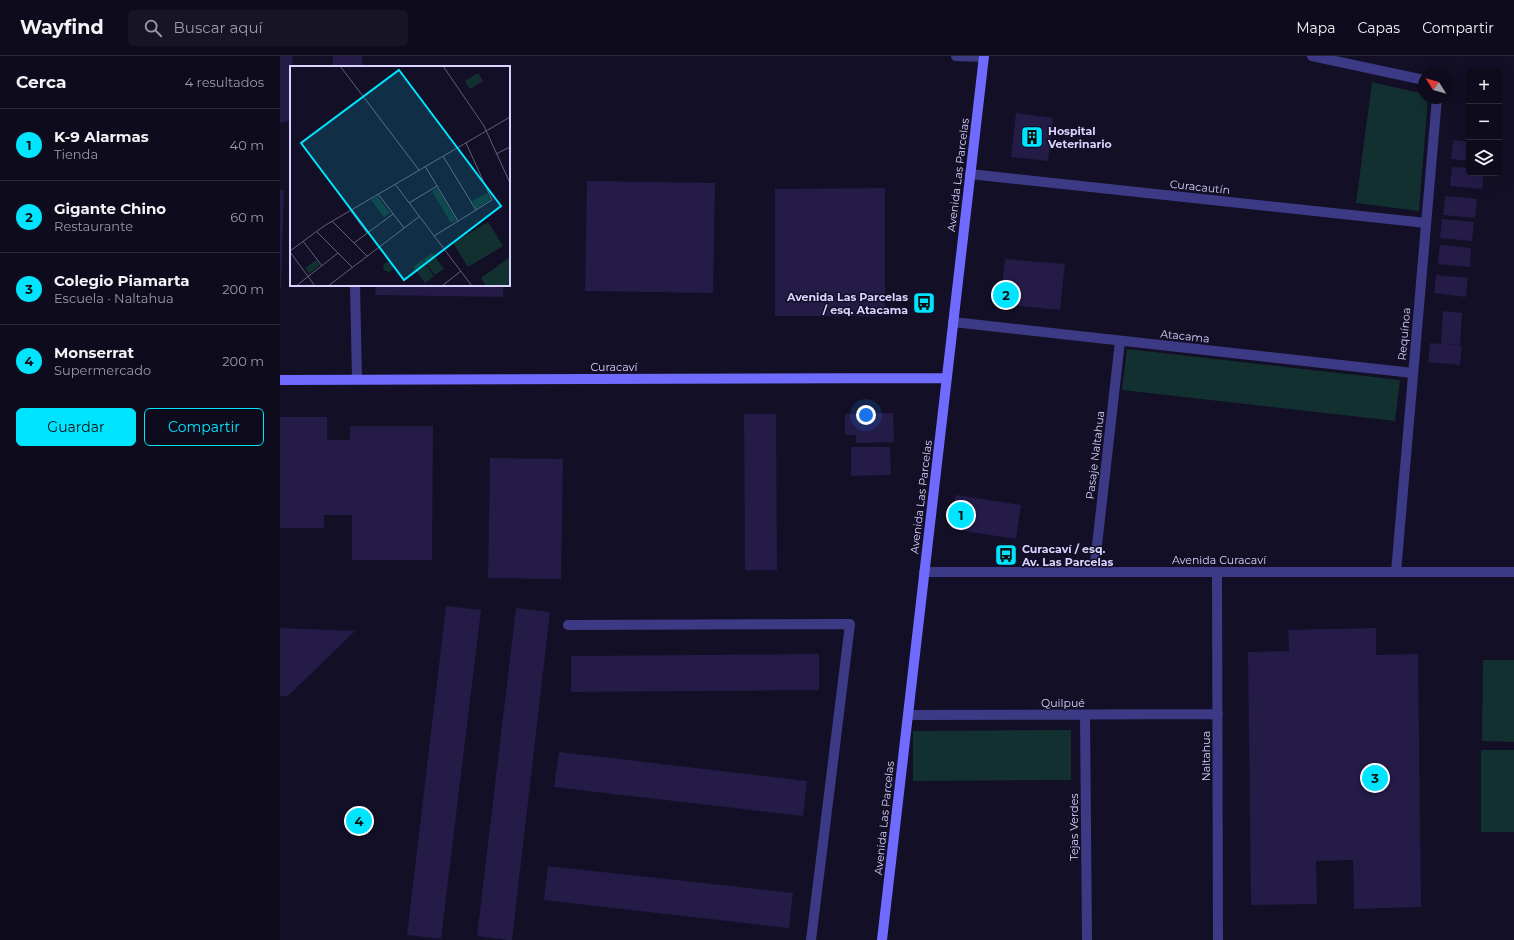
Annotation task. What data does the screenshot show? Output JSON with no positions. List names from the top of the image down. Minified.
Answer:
{"streets":{"street":["Avenida Las Parcelas","Curacautín","Requínoa","Atacama","Curacaví","Pasaje Naltahua","Avenida Curacaví","Quilpué","Naltahua","Tejas Verdes"]},"crossings":[["Avenida Las Parcelas","Curacautín"],["Avenida Las Parcelas","Atacama"],["Avenida Las Parcelas","Curacaví"],["Avenida Las Parcelas","Avenida Curacaví"],["Avenida Las Parcelas","Quilpué"],["Curacautín","Requínoa"],["Requínoa","Atacama"],["Requínoa","Avenida Curacaví"],["Atacama","Pasaje Naltahua"],["Pasaje Naltahua","Avenida Curacaví"],["Avenida Curacaví","Naltahua"],["Quilpué","Naltahua"],["Quilpué","Tejas Verdes"]],"places":{"building":["Hospital Veterinario"],"bus stop":["Avenida Las Parcelas / esq. Atacama","Curacaví / esq. Av. Las Parcelas"]},"north":"top left","page":{"header":"Wayfind","search":"Buscar aquí","nav":["Mapa","Capas","Compartir"],"heading":["Cerca","4 resultados"],"map_buttons":["+","−"],"list":[{"mark":"1","name":"K-9 Alarmas","note":"Tienda","value":"40 m"},{"mark":"2","name":"Gigante Chino","note":"Restaurante","value":"60 m"},{"mark":"3","name":"Colegio Piamarta","note":"Escuela · Naltahua","value":"200 m"},{"mark":"4","name":"Monserrat","note":"Supermercado","value":"200 m"}],"pins":["2","1","3","4"],"buttons":["Guardar","Compartir"]}}
